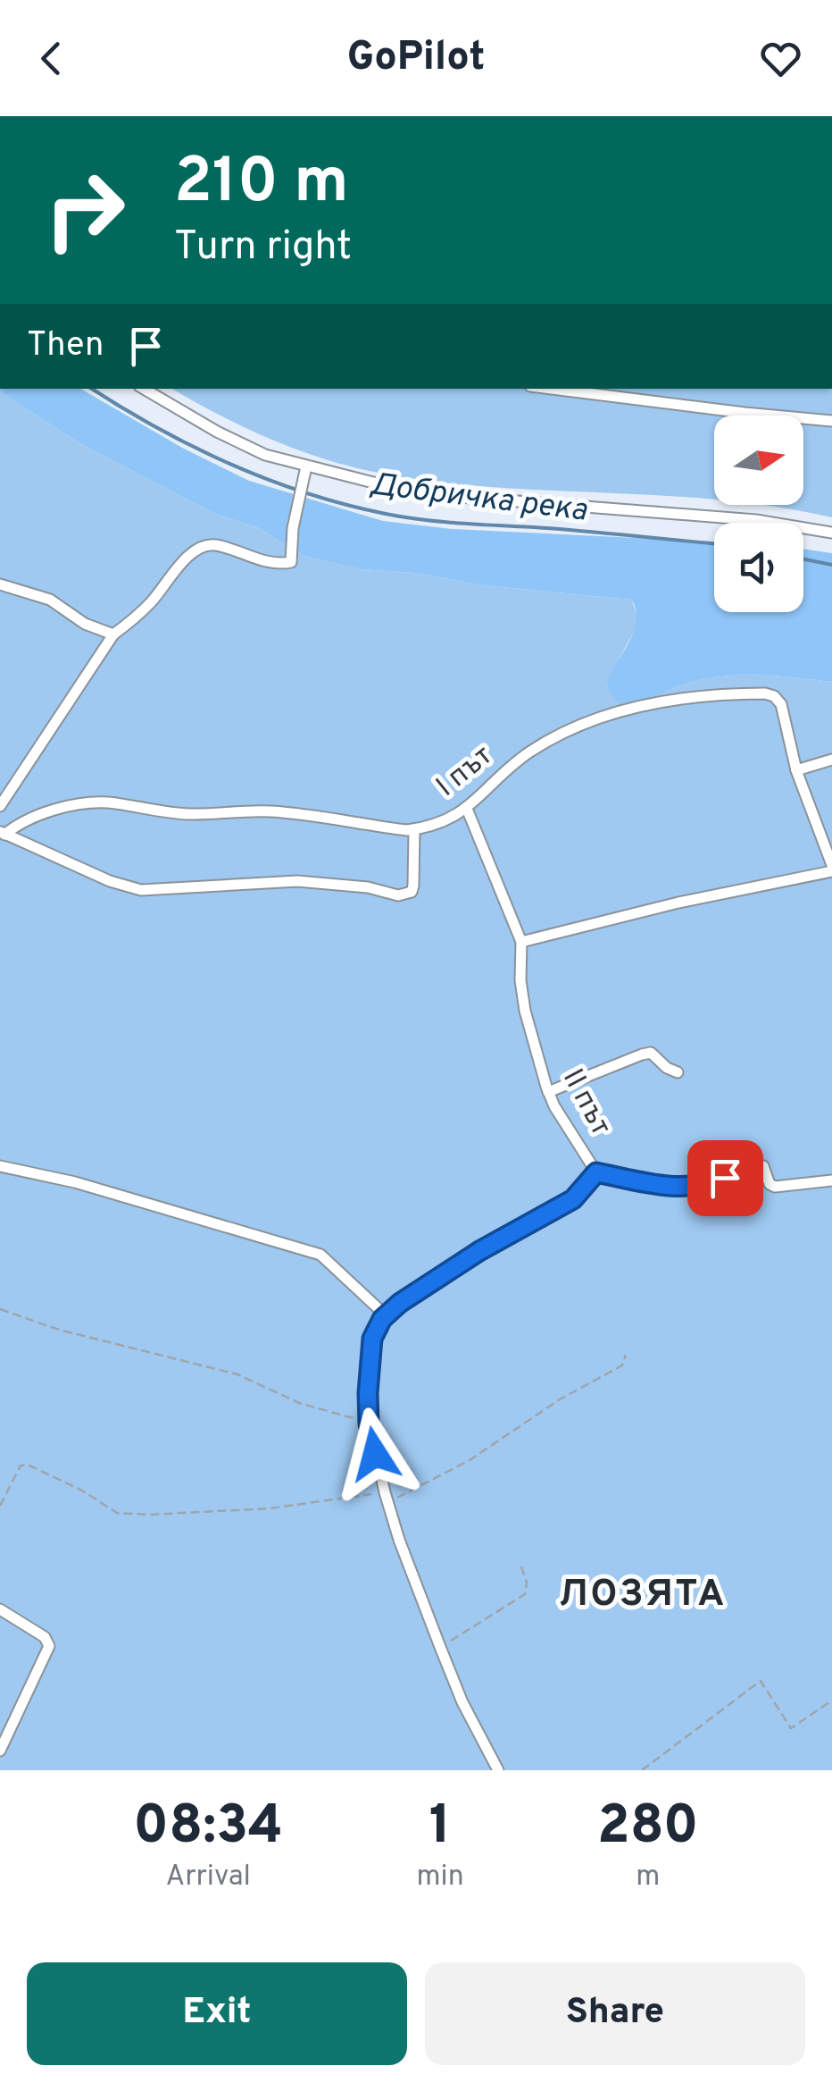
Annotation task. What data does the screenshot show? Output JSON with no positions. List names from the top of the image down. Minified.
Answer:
{"streets":{"street":["І път","ІІ път"]},"crossings":[["І път","ІІ път"]],"districts":["ЛОЗЯТА"],"water":["Добричка река"],"north":"right","page":{"header":"GoPilot","turn":["210 m","Turn right"],"then":"Then","eta":["08:34","Arrival","1","min","280","m"],"buttons":["Exit","Share"]}}
